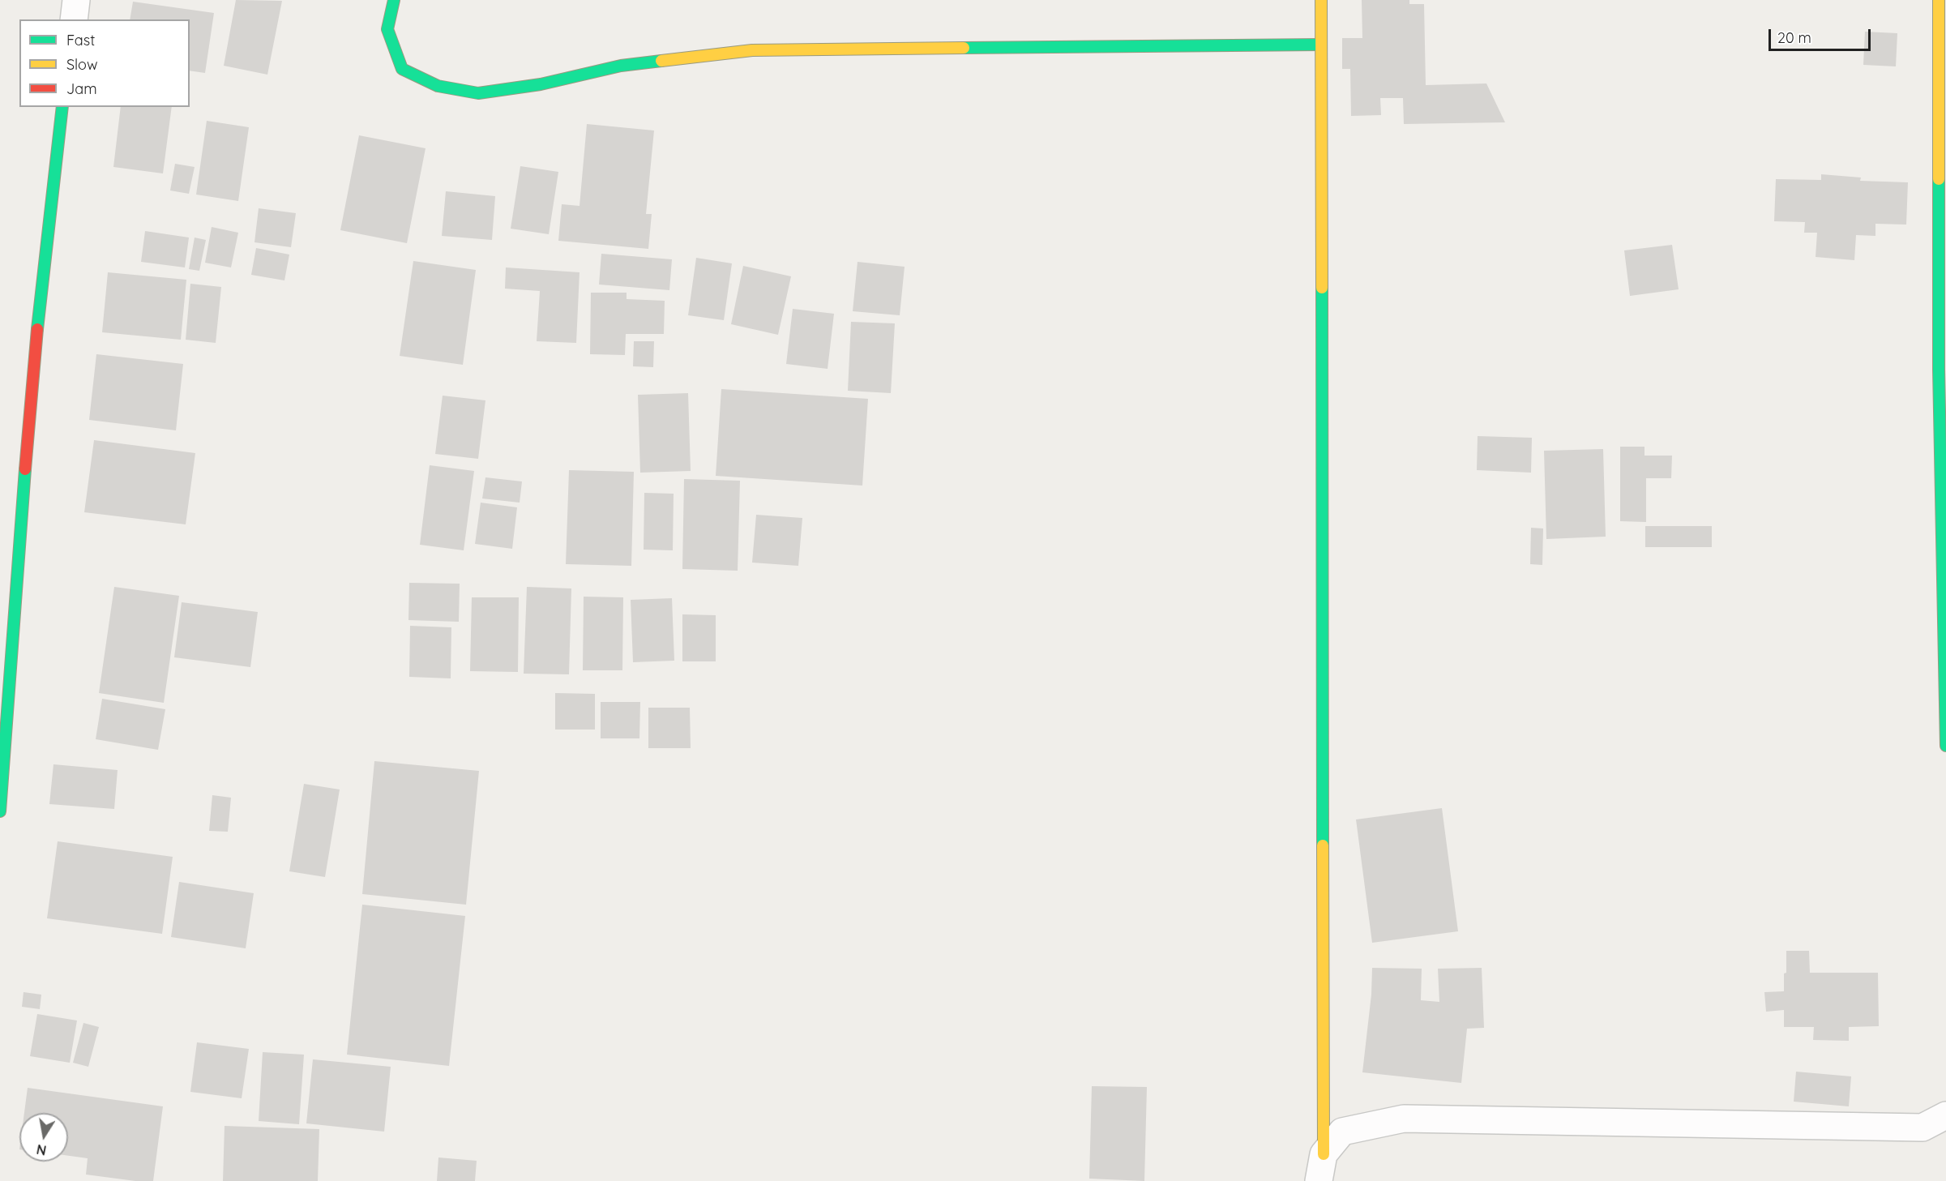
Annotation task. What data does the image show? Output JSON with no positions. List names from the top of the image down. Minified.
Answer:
{"legend":["Fast","Slow","Jam"],"scale_bar":"20 m","north":"bottom"}
